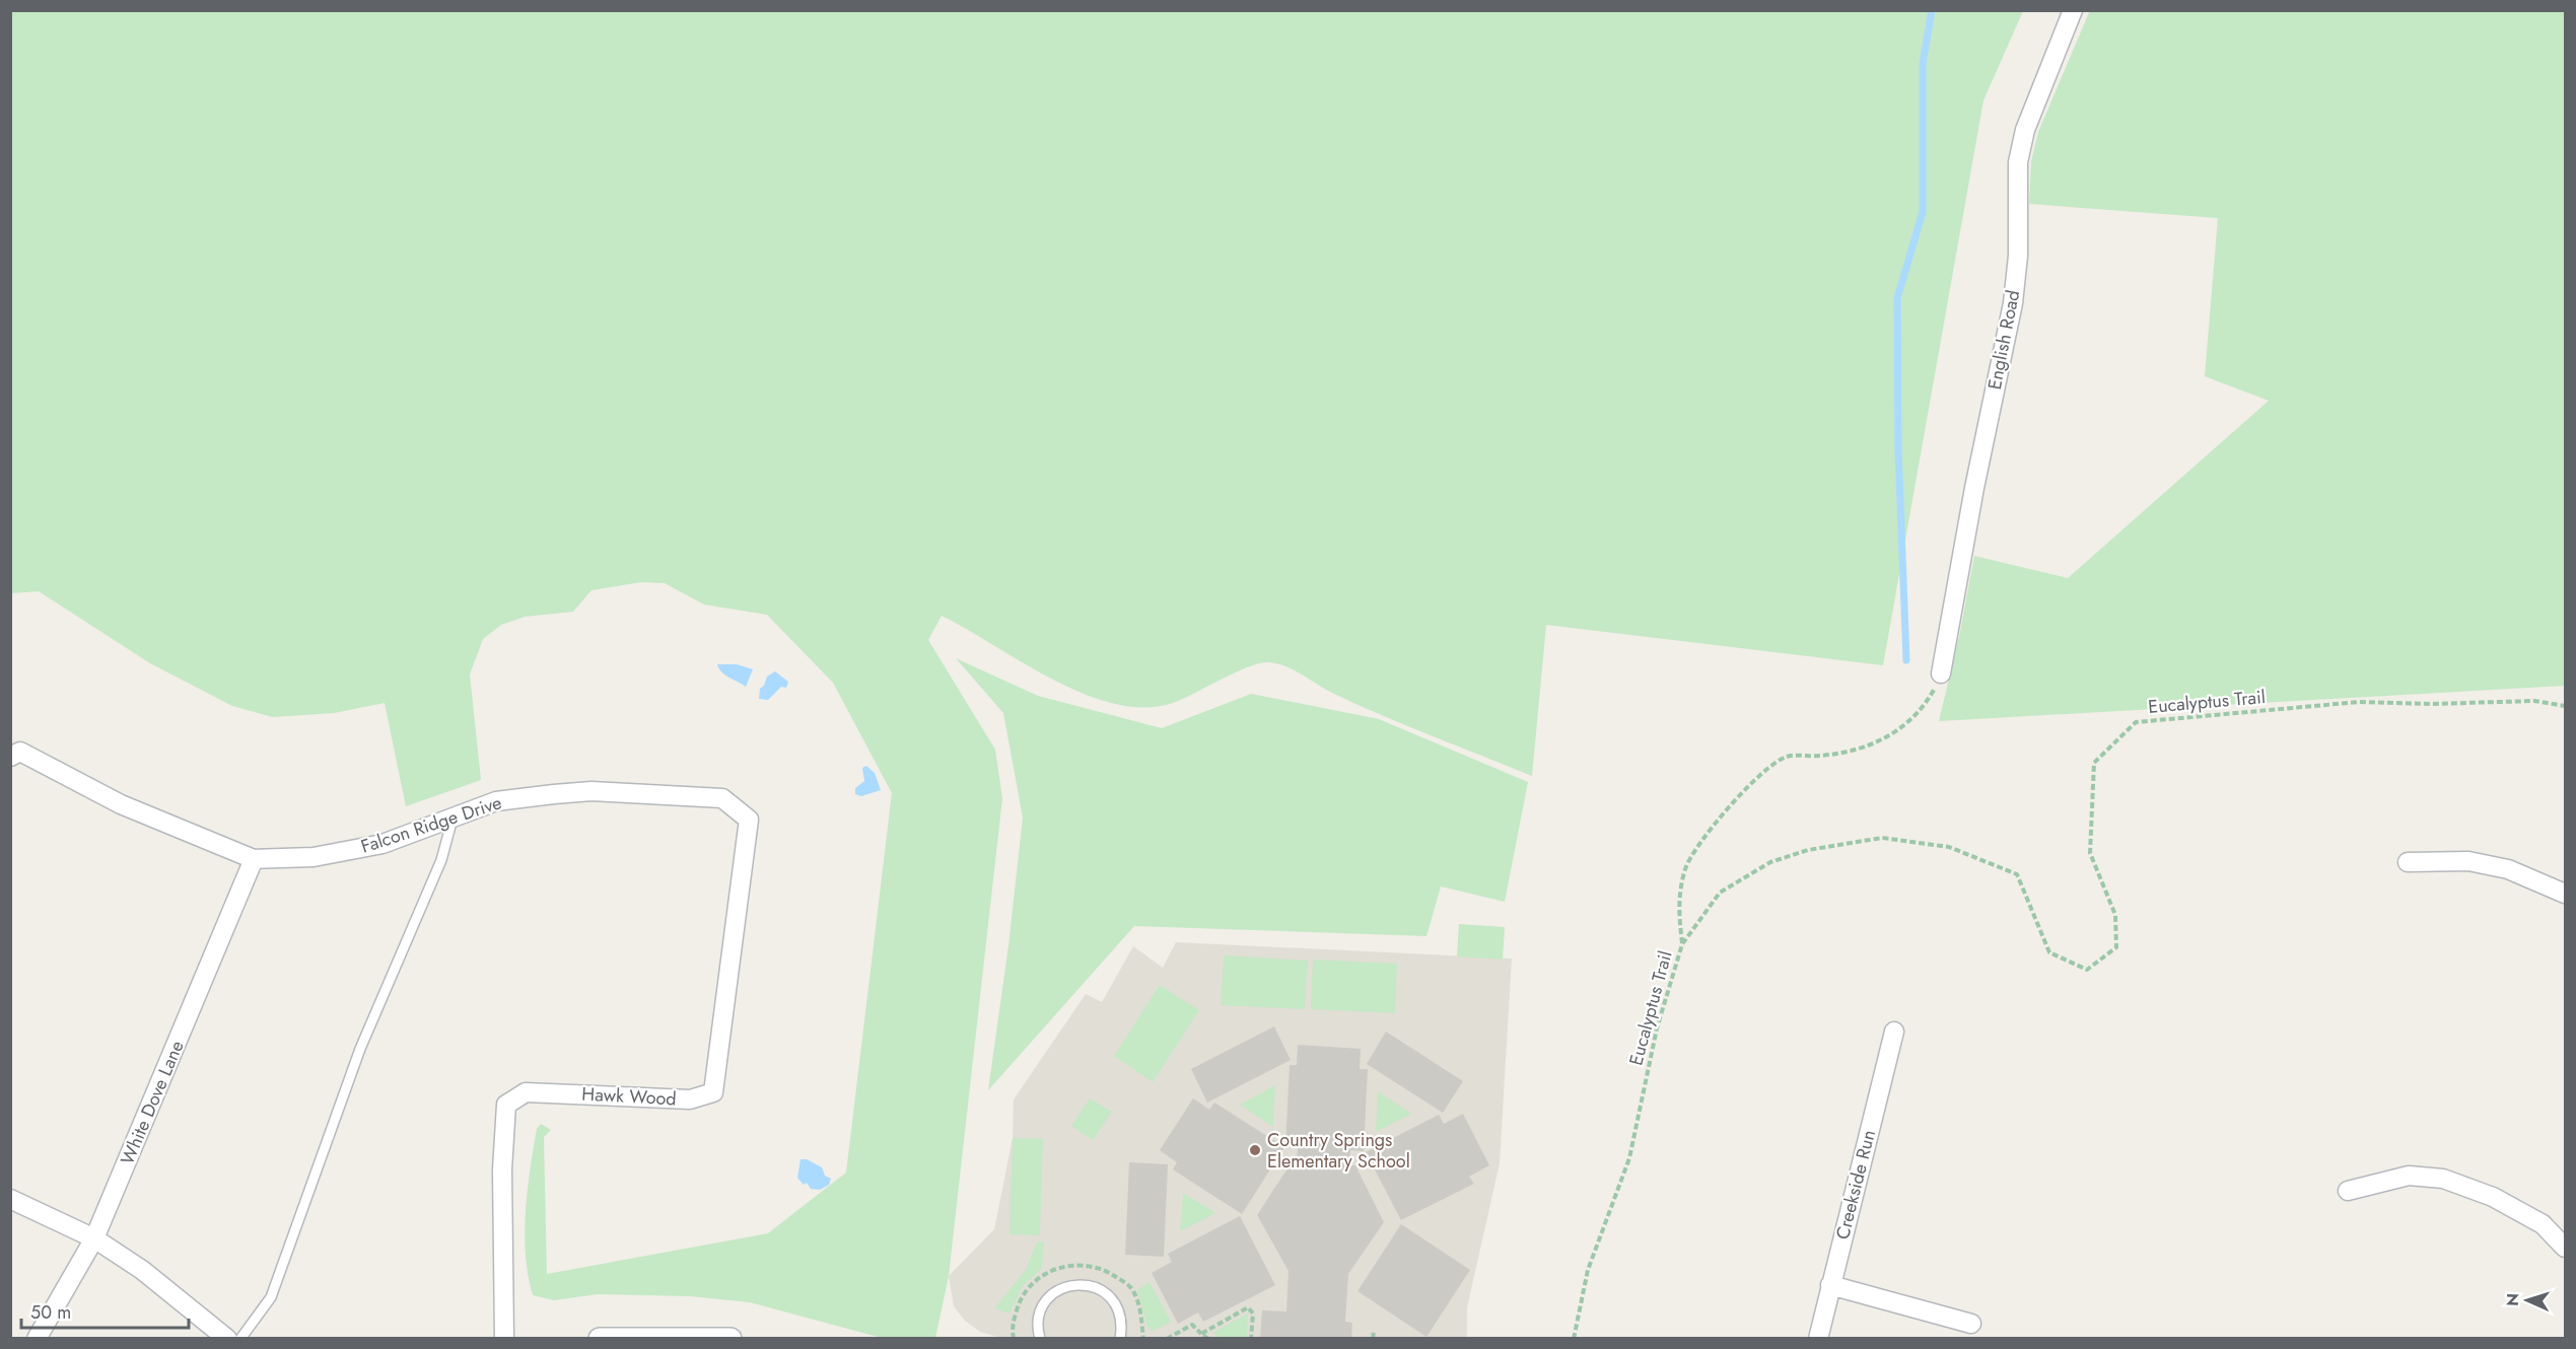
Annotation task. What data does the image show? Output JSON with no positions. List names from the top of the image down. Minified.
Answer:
{"streets":{"street":["English Road","Falcon Ridge Drive","Hawk Wood","White Dove Lane","Creekside Run"],"path":["Eucalyptus Trail"]},"crossings":[["Falcon Ridge Drive","Hawk Wood"],["Falcon Ridge Drive","White Dove Lane"]],"places":["Country Springs Elementary School"],"scale_bar":"50 m","north":"left"}
